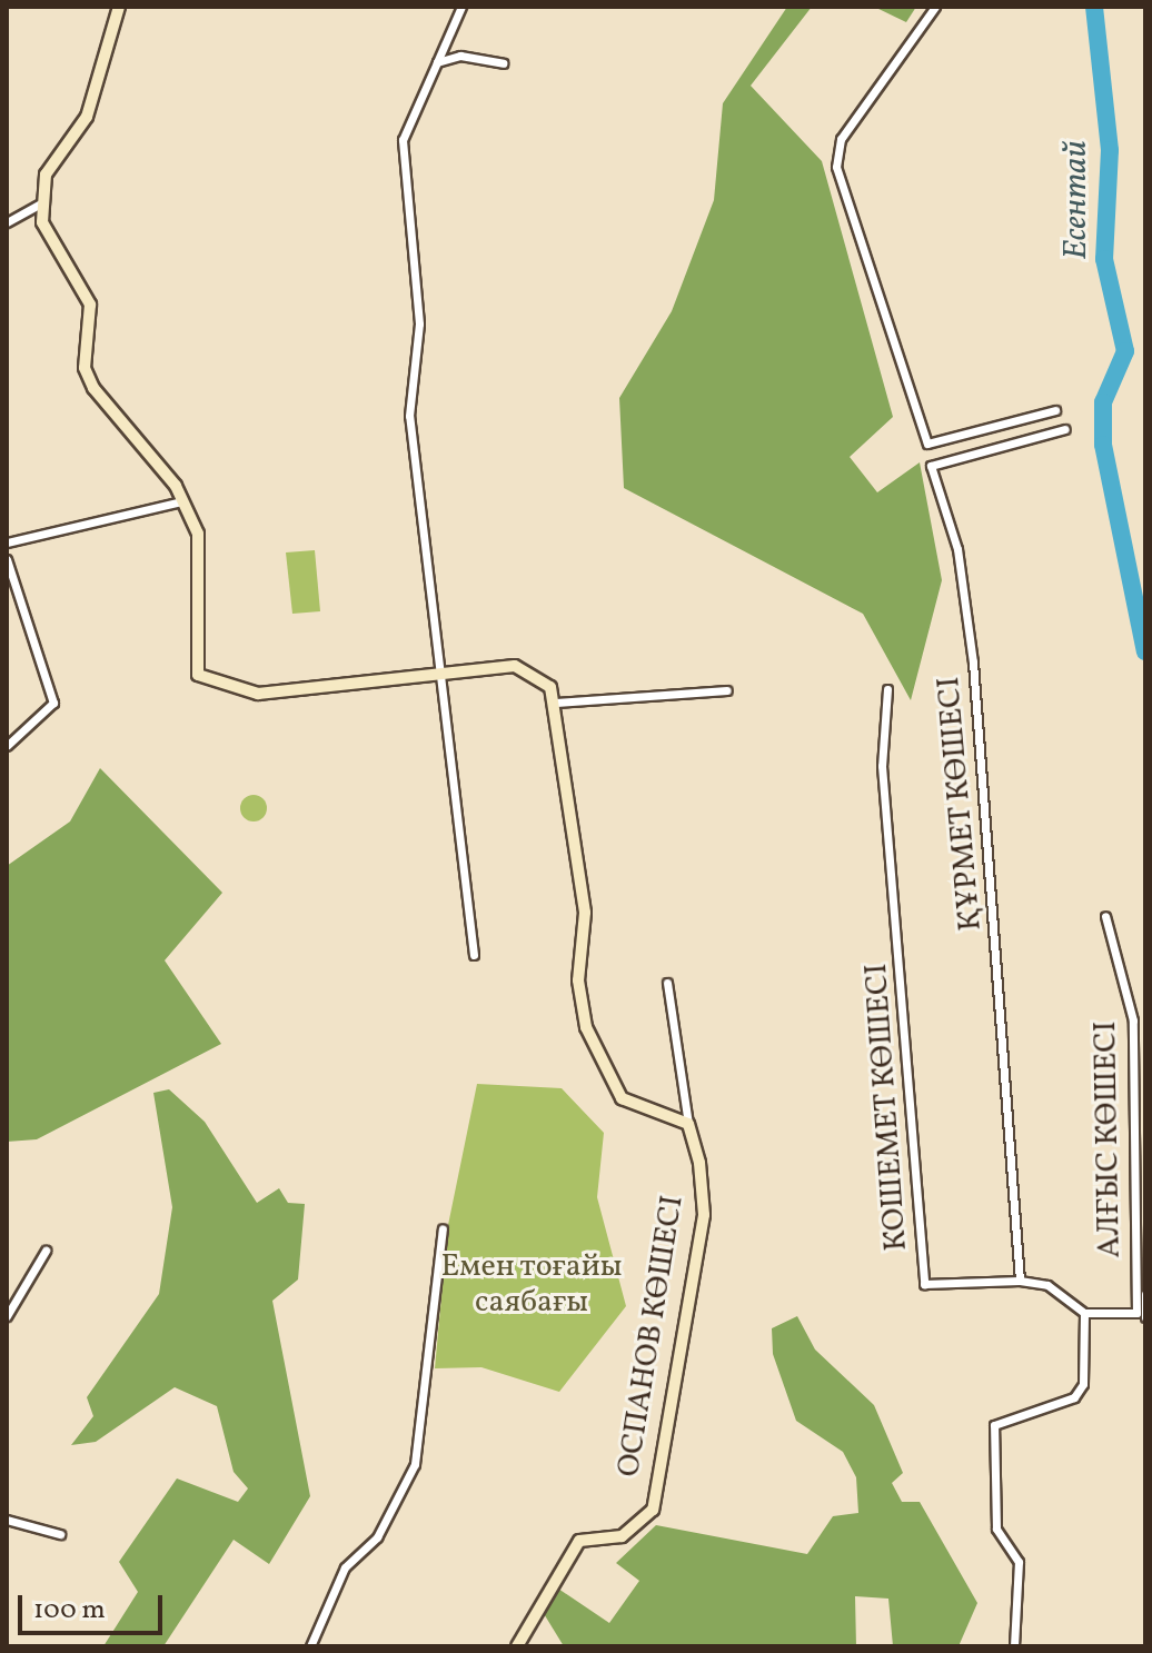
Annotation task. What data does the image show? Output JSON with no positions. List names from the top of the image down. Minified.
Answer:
{"streets":{"street":["ҚҰРМЕТ КӨШЕСІ","КОШЕМЕТ КӨШЕСІ","АЛҒЫС КӨШЕСІ","ОСПАНОВ КӨШЕСІ"]},"crossings":[["ҚҰРМЕТ КӨШЕСІ","КОШЕМЕТ КӨШЕСІ"],["КОШЕМЕТ КӨШЕСІ","АЛҒЫС КӨШЕСІ"]],"water":["Есентай"],"parks":["Емен тоғайы саябағы"],"scale_bar":"100 m"}
